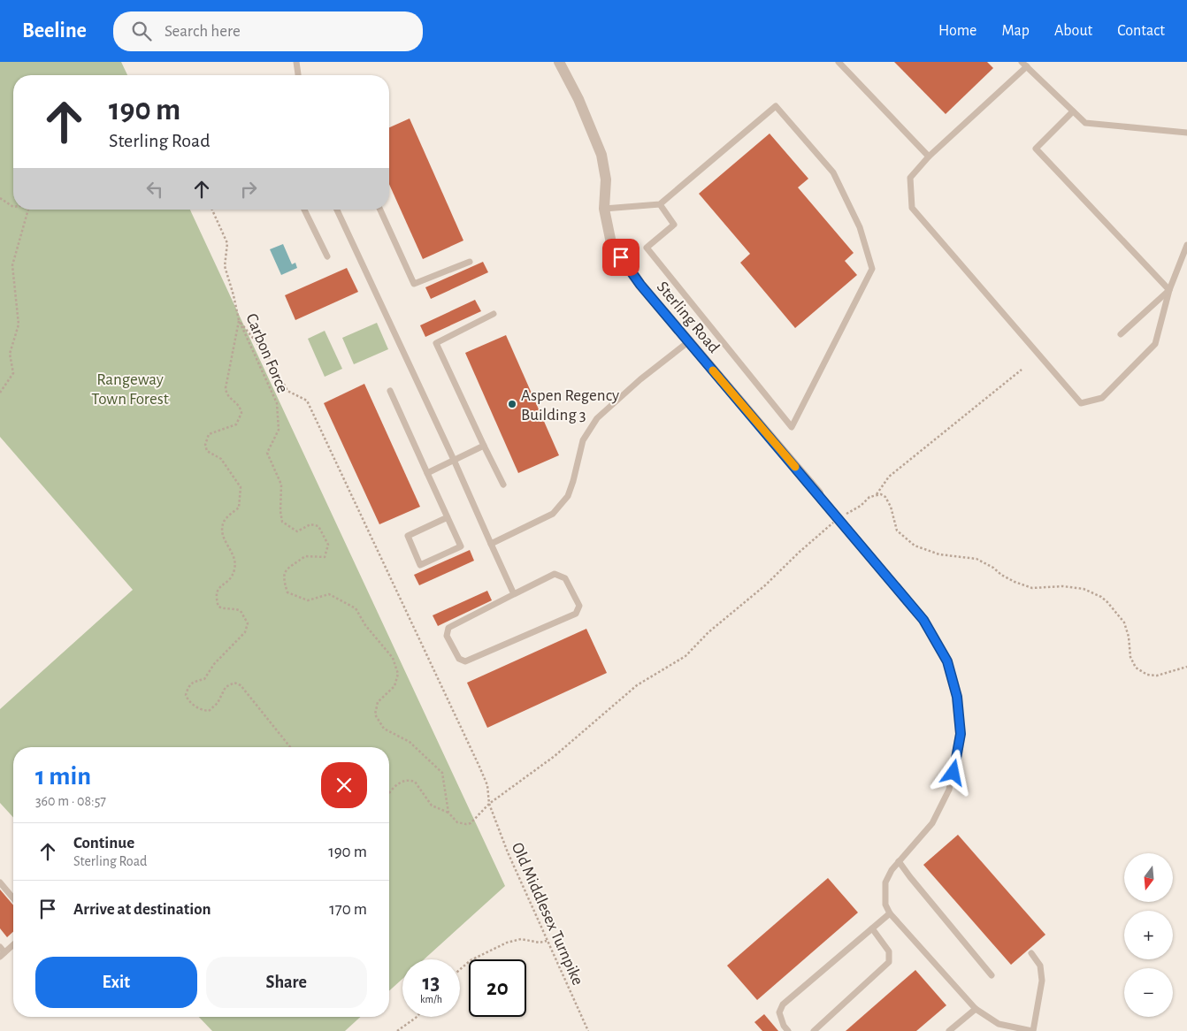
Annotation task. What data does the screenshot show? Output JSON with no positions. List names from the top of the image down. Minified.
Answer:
{"streets":{"street":["Sterling Road"],"path":["Carbon Force","Old Middlesex Turnpike"]},"crossings":[["Carbon Force","Old Middlesex Turnpike"]],"parks":["Rangeway Town Forest"],"places":["Aspen Regency Building 3"],"north":"bottom","page":{"header":"Beeline","search":"Search here","nav":["Home","Map","About","Contact"],"turn":["190 m","Sterling Road"],"heading":["1 min","360 m · 08:57"],"list":[{"name":"Continue","note":"Sterling Road","value":"190 m"},{"name":"Arrive at destination","value":"170 m"}],"map_buttons":["+","−"],"buttons":["Exit","Share"],"speed":"13 km/h","limit":"20"}}
